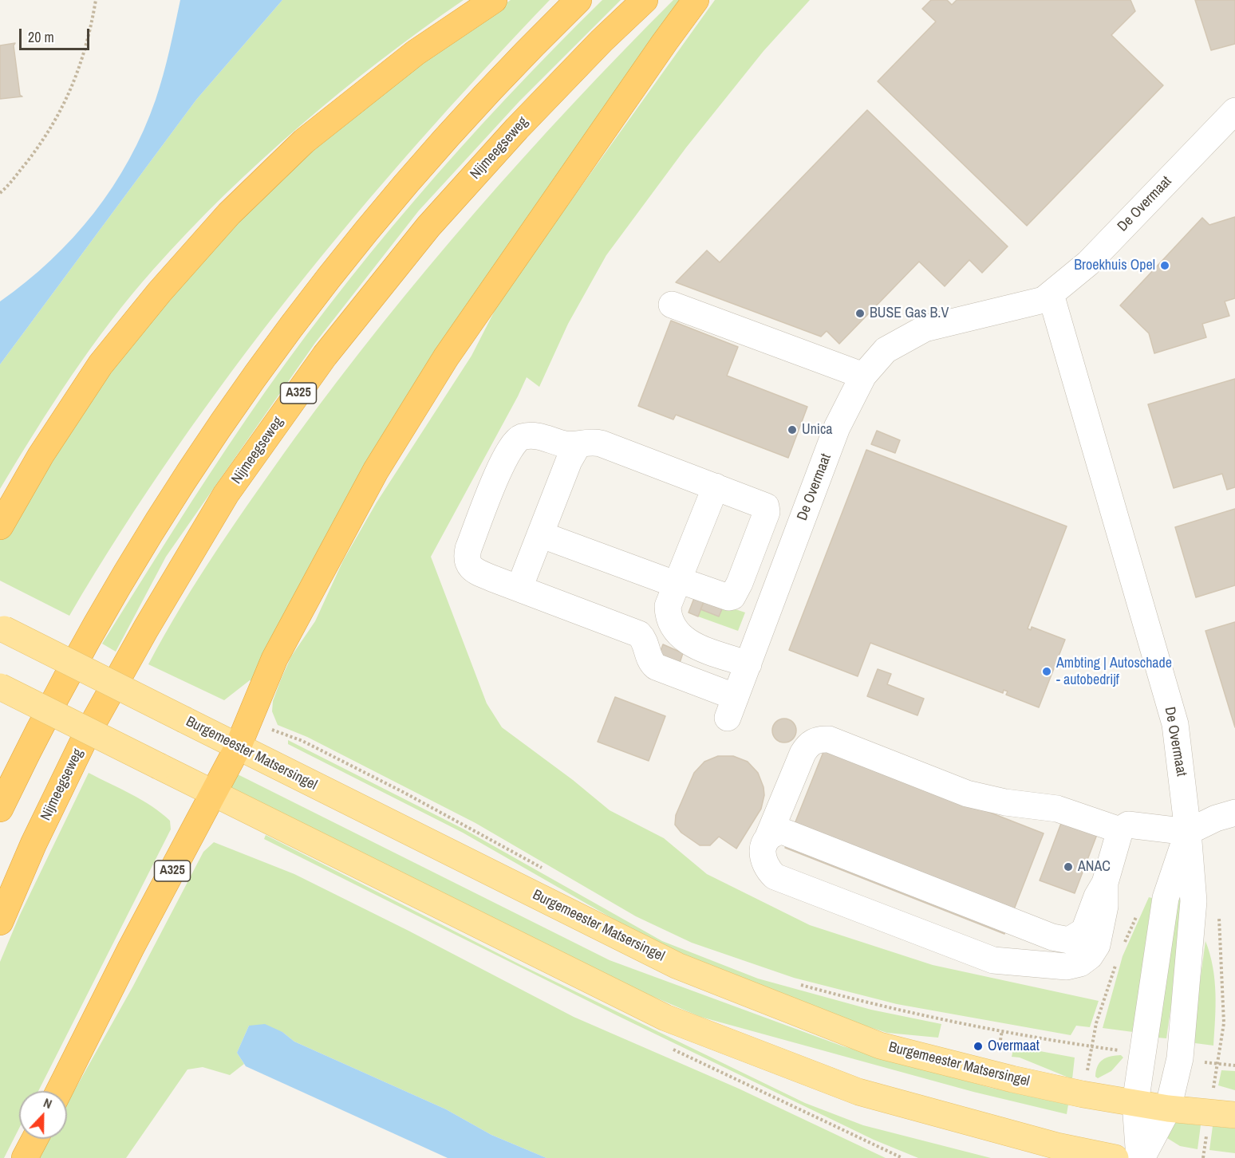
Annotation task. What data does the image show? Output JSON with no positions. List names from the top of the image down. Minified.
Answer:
{"streets":{"highway":["Nijmeegseweg","A325"],"main road":["Burgemeester Matsersingel"],"street":["De Overmaat"]},"crossings":[["De Overmaat","Burgemeester Matsersingel"],["A325","Burgemeester Matsersingel"]],"places":["Broekhuis Opel","BUSE Gas B.V","Unica","Ambting | Autoschade - autobedrijf","ANAC","Overmaat"],"scale_bar":"20 m","north":"top"}
